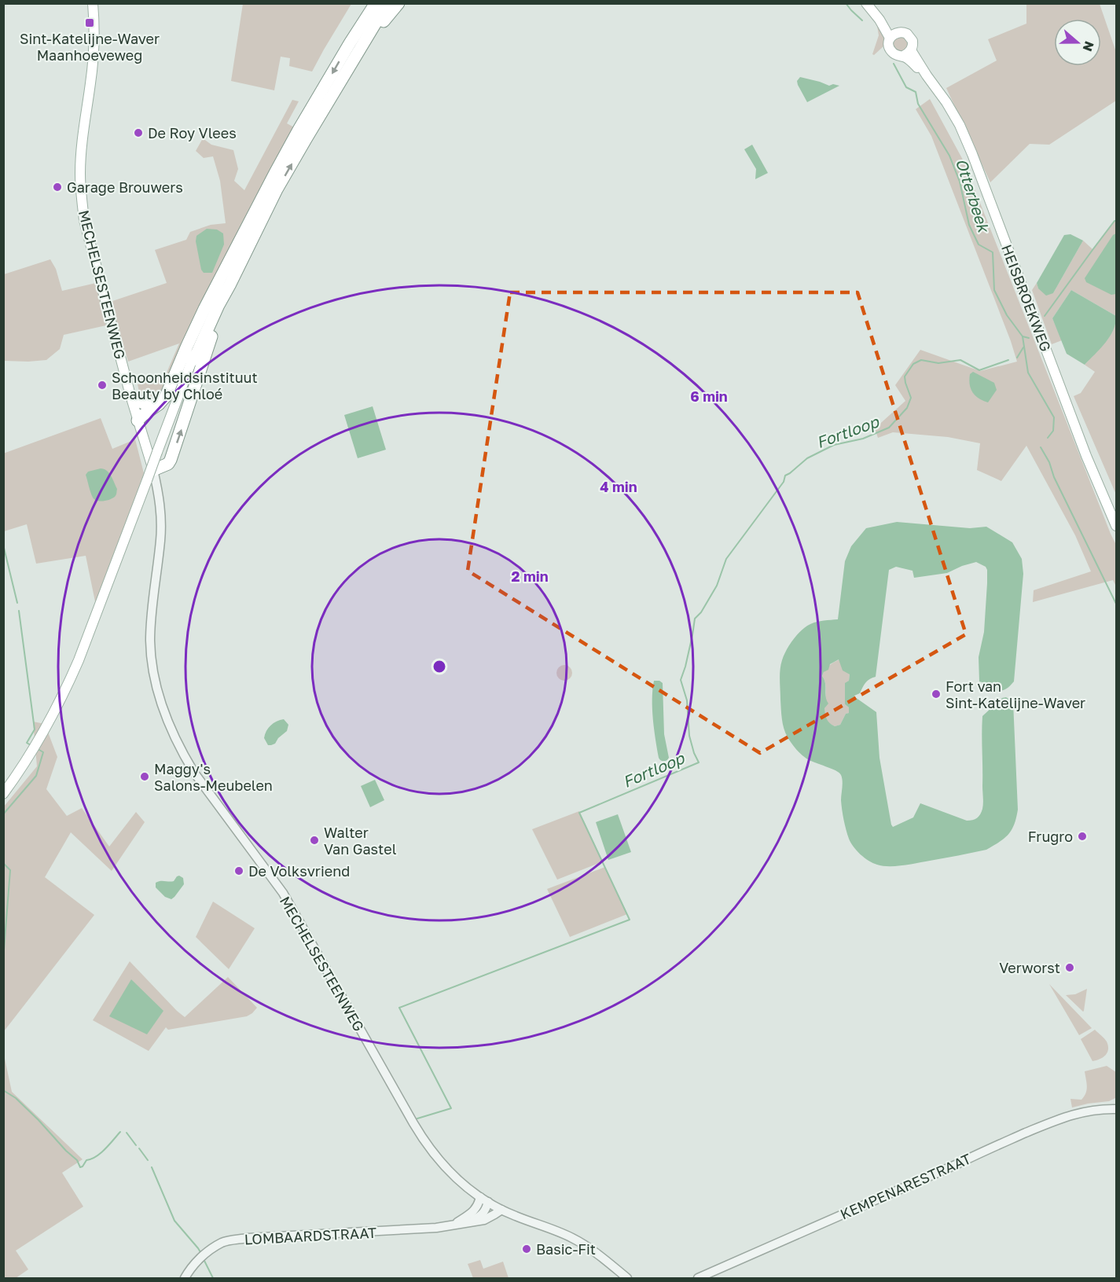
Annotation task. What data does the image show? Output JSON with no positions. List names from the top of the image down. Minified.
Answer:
{"streets":{"main road":["MECHELSESTEENWEG","HEISBROEKWEG"],"street":["KEMPENARESTRAAT","LOMBAARDSTRAAT"]},"crossings":[["MECHELSESTEENWEG","LOMBAARDSTRAAT"]],"water":["Otterbeek","Fortloop"],"places":{"transit":["Sint-Katelijne-Waver Maanhoeveweg"],"other":["De Roy Vlees","Garage Brouwers","Schoonheidsinstituut Beauty by Chloé","Fort van Sint-Katelijne-Waver","Maggy's Salons-Meubelen","Frugro","Walter Van Gastel","De Volksvriend","Verworst","Basic-Fit"]},"north":"right","rings":["6 min","4 min","2 min"]}
